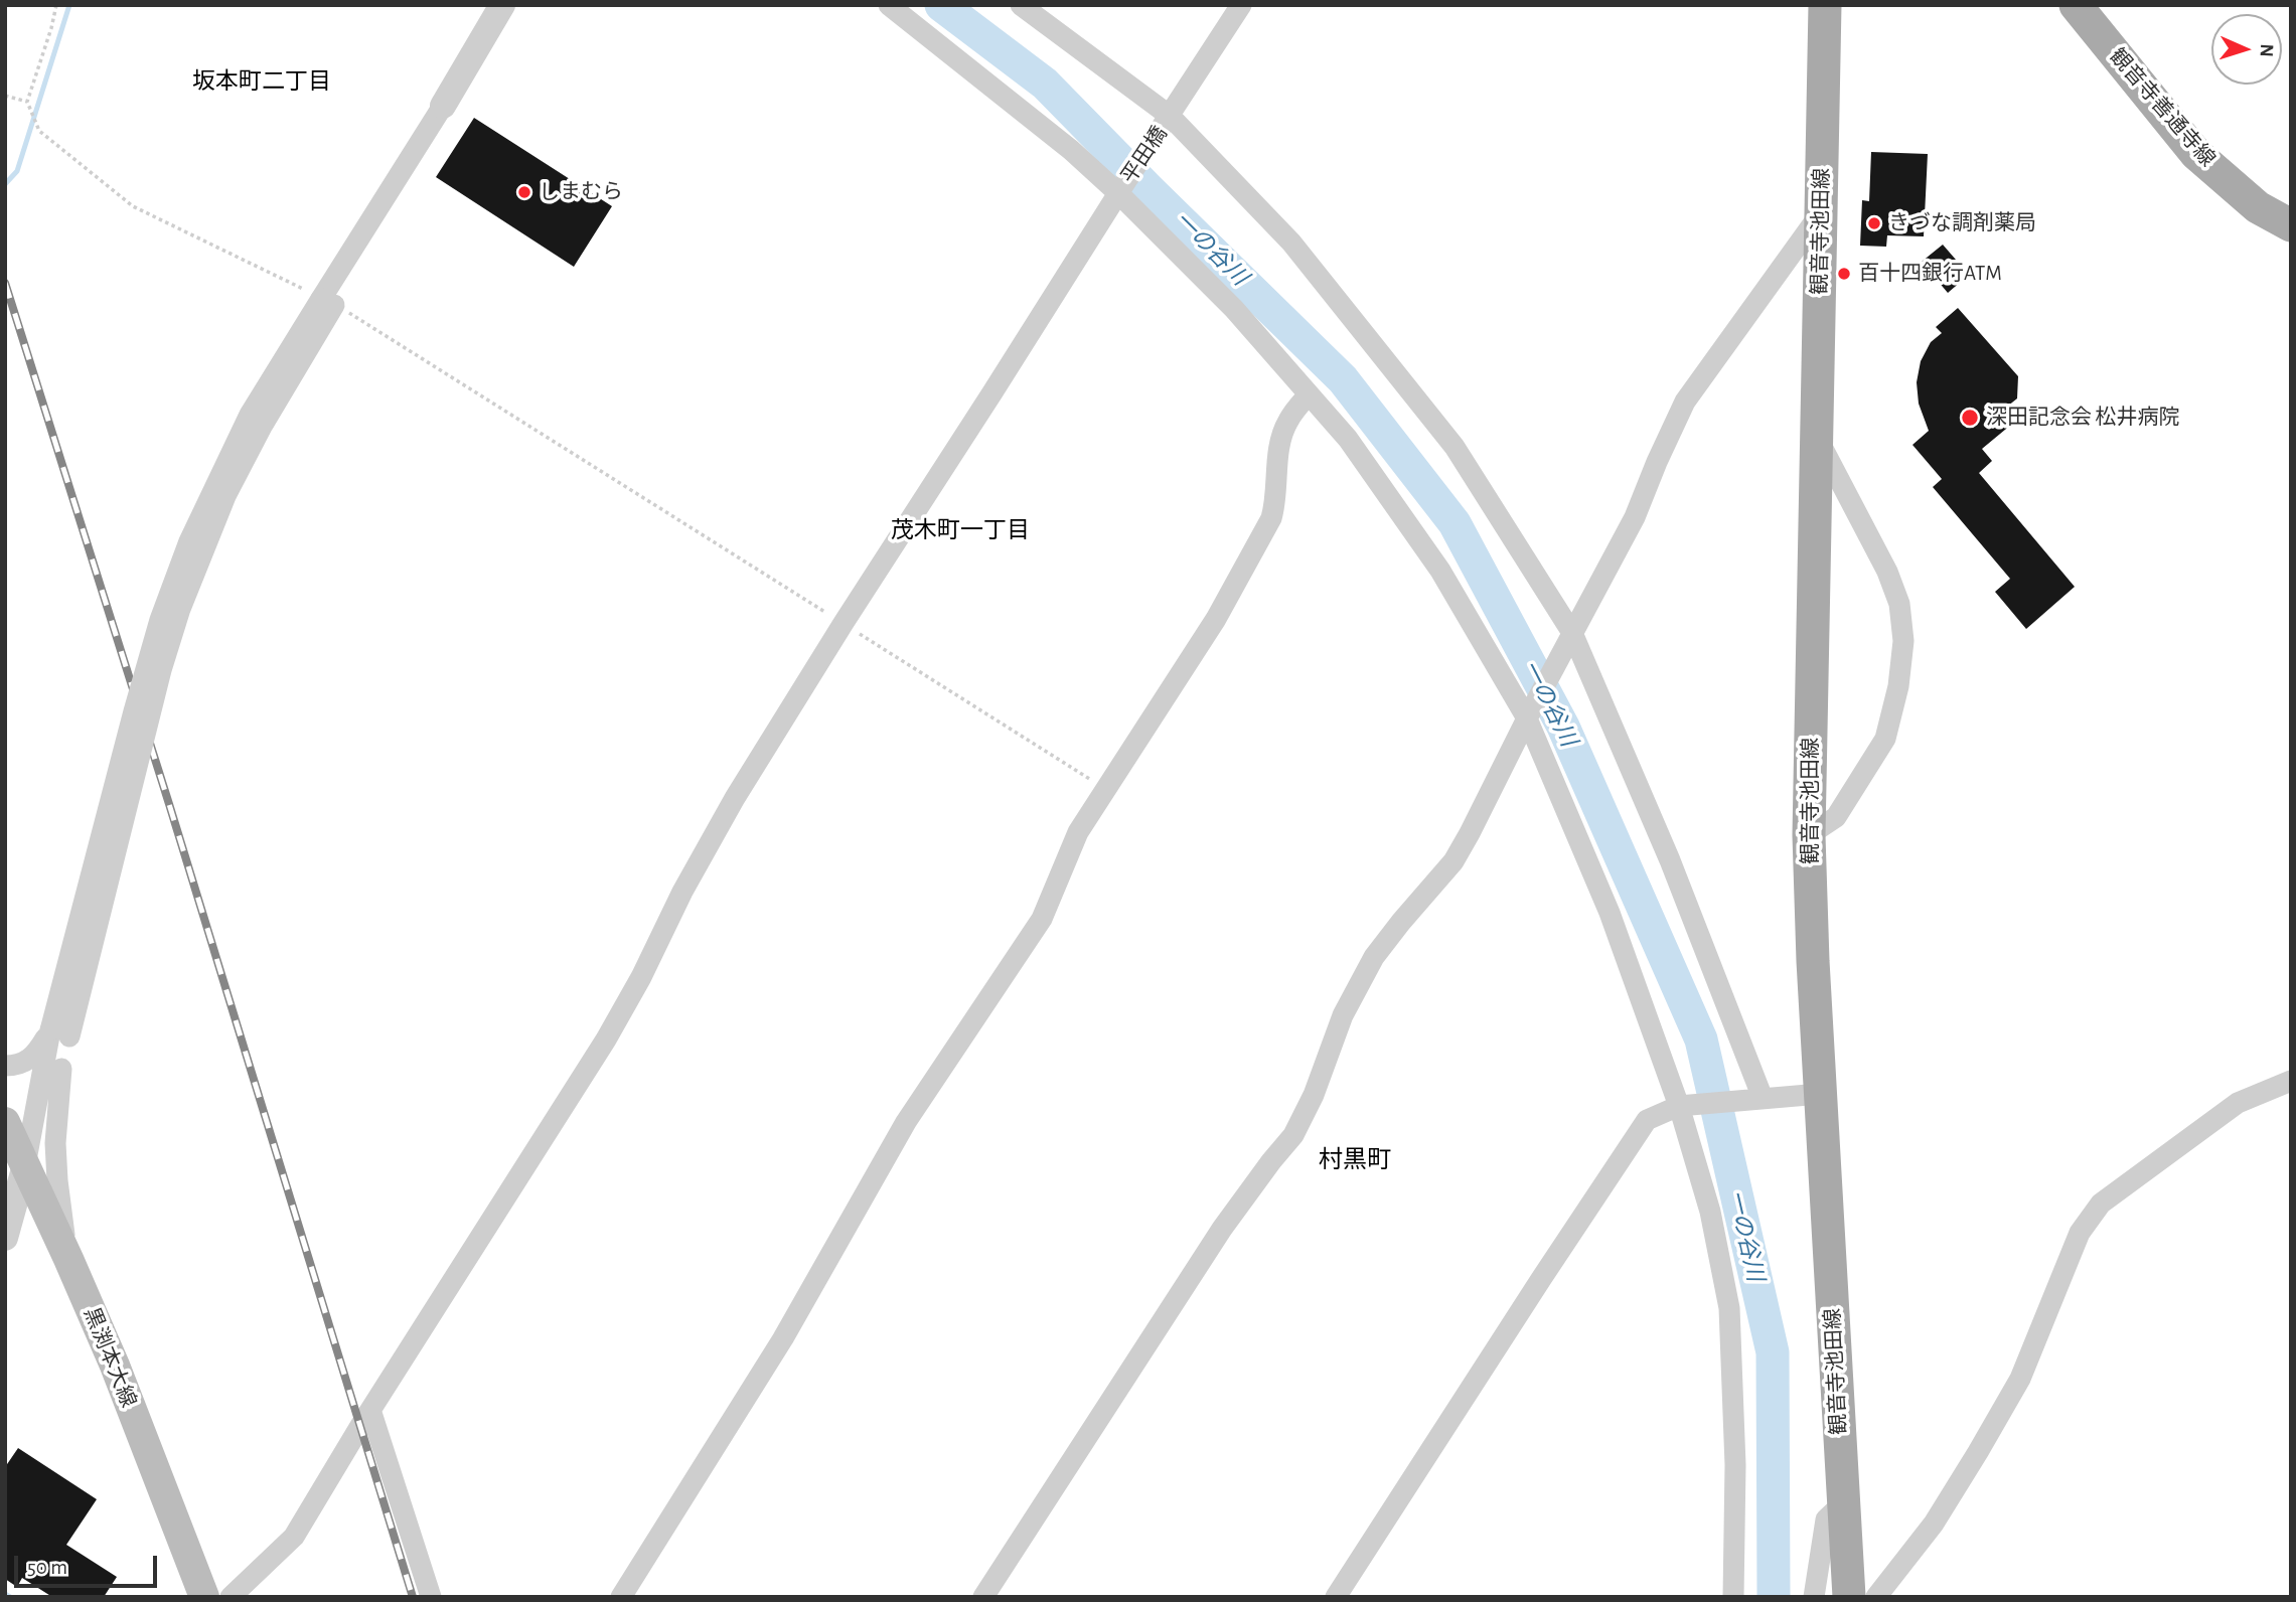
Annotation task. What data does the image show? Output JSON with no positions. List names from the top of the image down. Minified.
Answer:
{"streets":{"main road":["観音寺善通寺線","観音寺池田線","黒渕本大線"],"street":["平田橋"]},"districts":["坂本町二丁目","茂木町一丁目","村黒町"],"water":["一の谷川"],"places":["しまむら","きづな調剤薬局","百十四銀行ATM","深田記念会 松井病院"],"scale_bar":"50 m","north":"right"}
